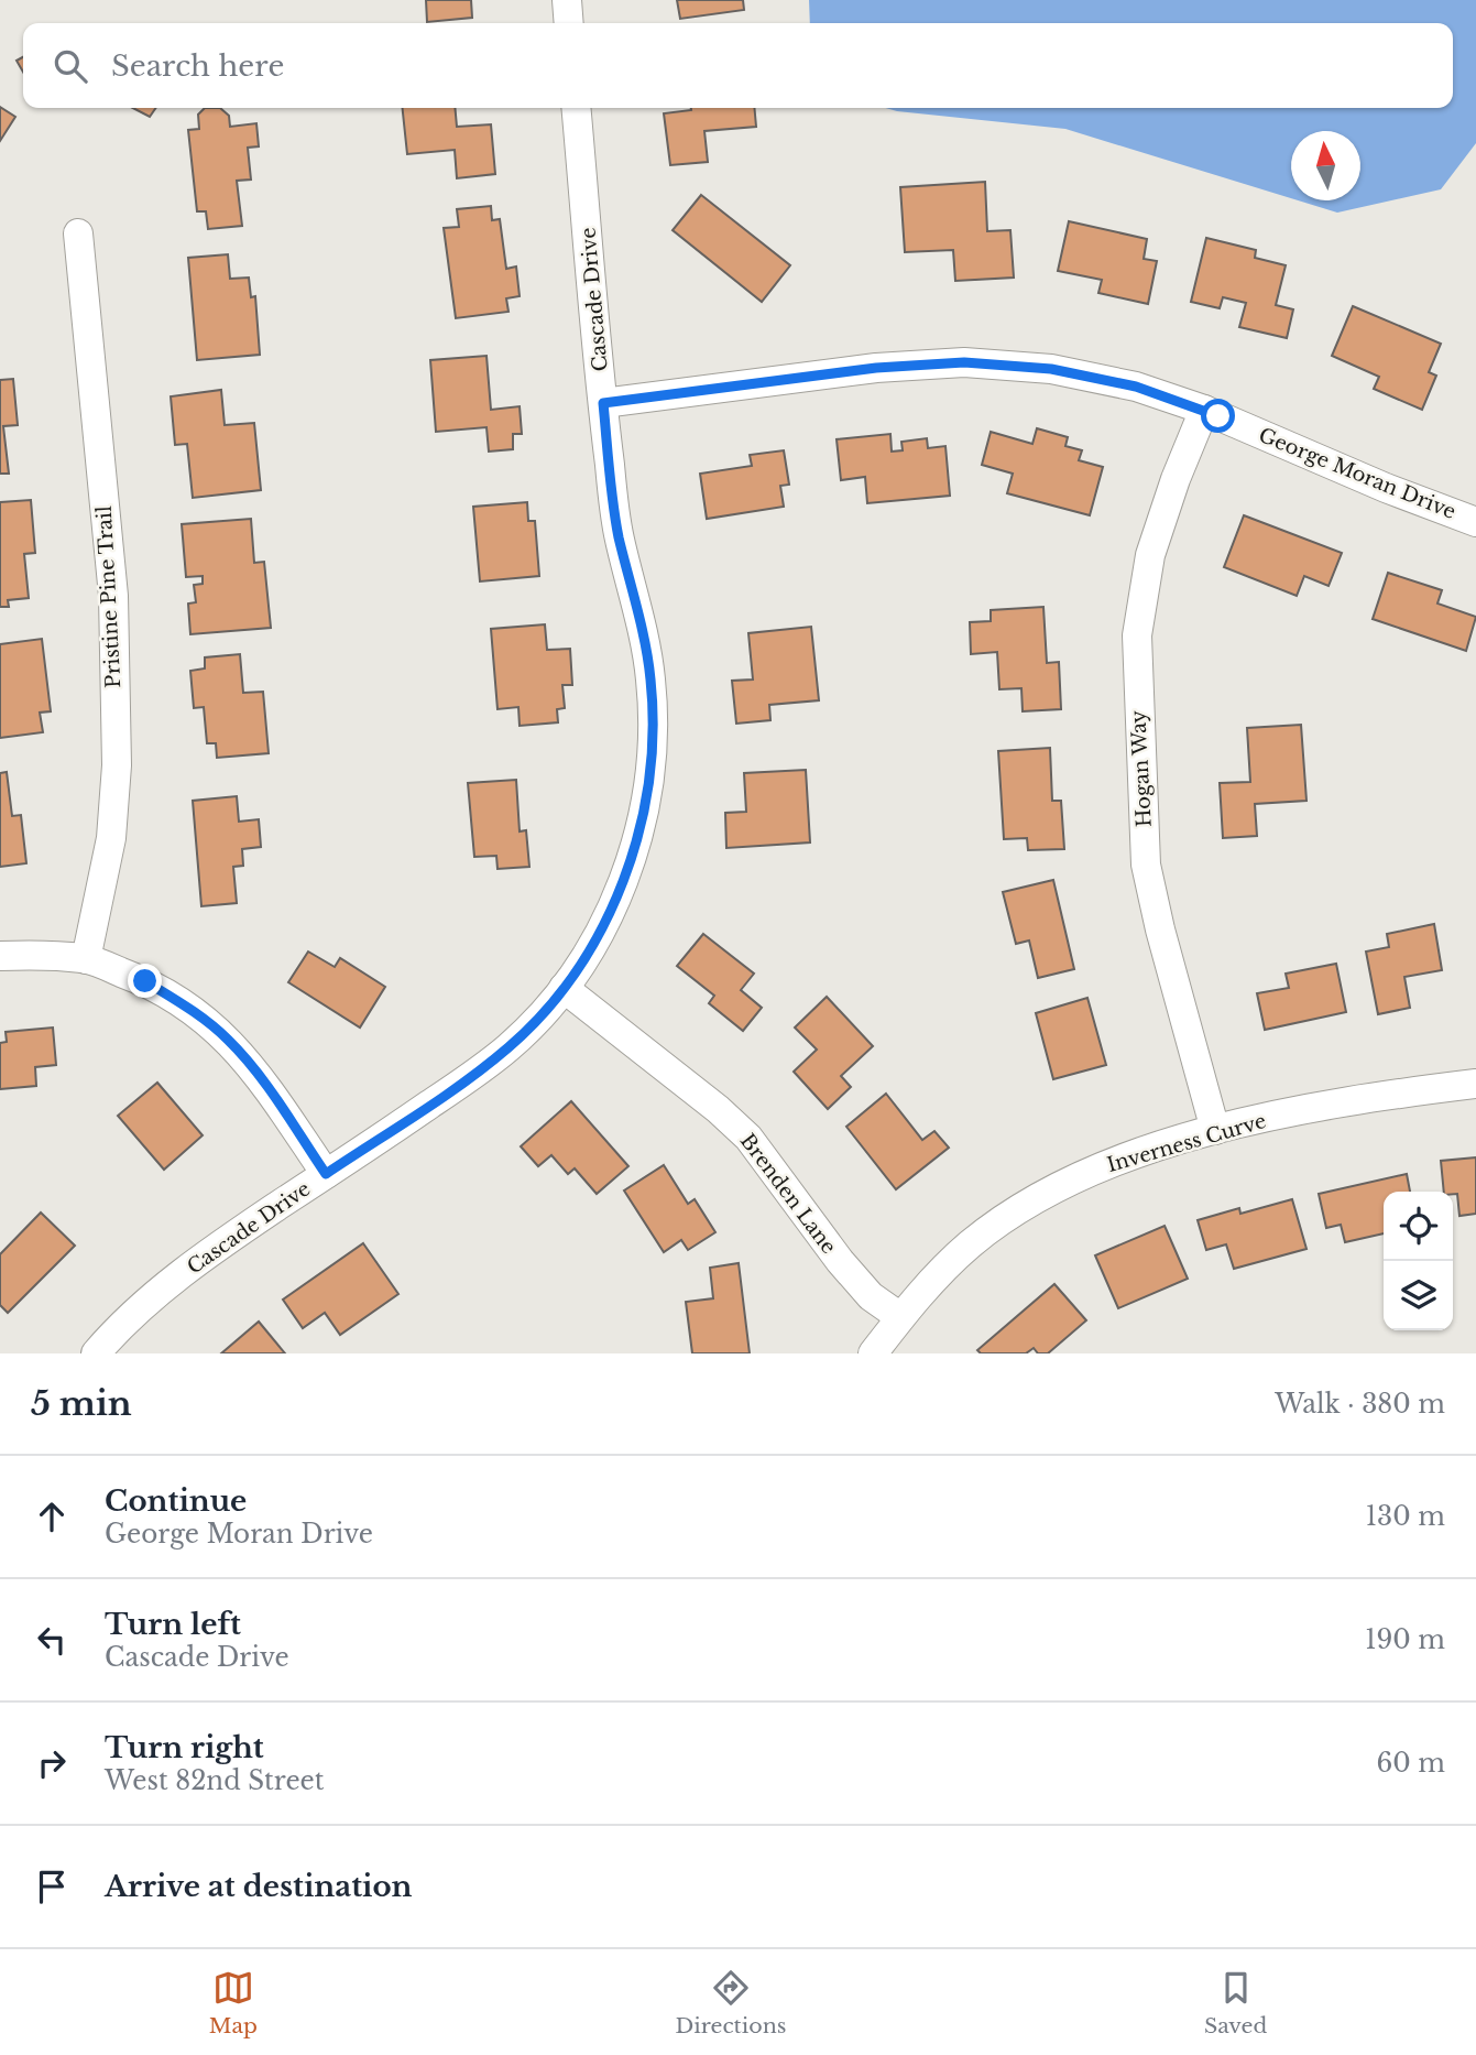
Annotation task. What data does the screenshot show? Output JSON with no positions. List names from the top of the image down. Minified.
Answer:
{"streets":{"street":["Cascade Drive","George Moran Drive","Pristine Pine Trail","Hogan Way","Inverness Curve","Brenden Lane"]},"crossings":[["Cascade Drive","George Moran Drive"],["Cascade Drive","Brenden Lane"],["George Moran Drive","Hogan Way"],["Hogan Way","Inverness Curve"],["Inverness Curve","Brenden Lane"]],"north":"top","page":{"search":"Search here","heading":["5 min","Walk · 380 m"],"list":[["Continue","George Moran Drive","130 m"],["Turn left","Cascade Drive","190 m"],["Turn right","West 82nd Street","60 m"],"Arrive at destination"],"nav":["Map","Directions","Saved"]}}
